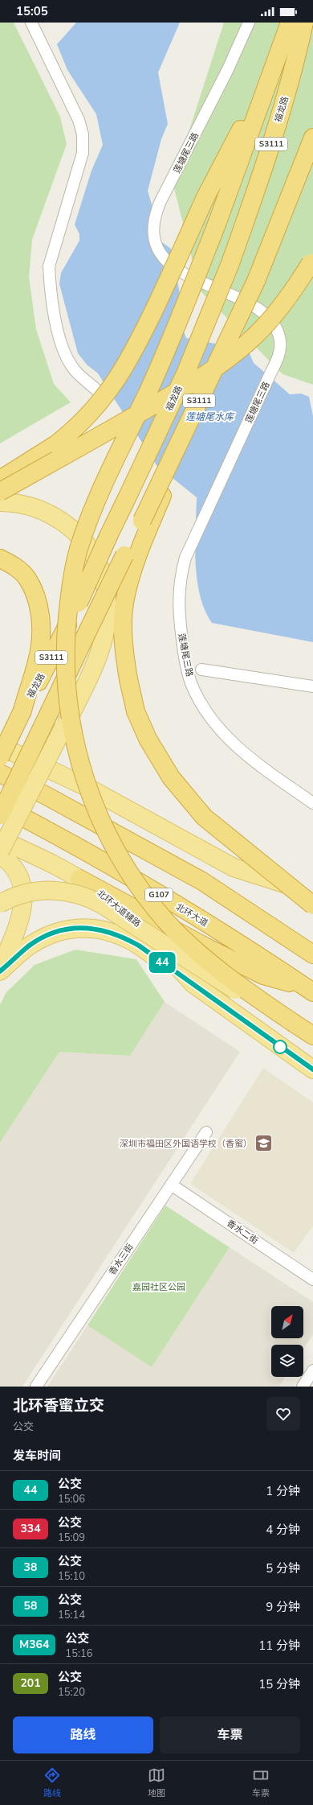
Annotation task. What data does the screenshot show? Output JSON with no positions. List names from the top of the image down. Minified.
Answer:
{"streets":{"highway":["福龙路","S3111","G107","北环大道"],"main road":["北环大道辅路"],"street":["莲塘尾三路","香水二街","香水三街"]},"crossings":[["香水二街","香水三街"]],"water":["莲塘尾水库"],"parks":["嘉园社区公园"],"places":{"school or university":["深圳市福田区外国语学校（香蜜）"]},"lines":["bus line 44"],"north":"top right","page":{"status":"15:05","on_map":"44","heading":[["北环香蜜立交","公交"],"发车时间"],"list":[{"mark":"44","name":"公交","note":"15:06","value":"1 分钟"},{"mark":"334","name":"公交","note":"15:09","value":"4 分钟"},{"mark":"38","name":"公交","note":"15:10","value":"5 分钟"},{"mark":"58","name":"公交","note":"15:14","value":"9 分钟"},{"mark":"M364","name":"公交","note":"15:16","value":"11 分钟"},{"mark":"201","name":"公交","note":"15:20","value":"15 分钟"}],"buttons":["路线","车票"],"tabs":["路线","地图","车票"]}}
